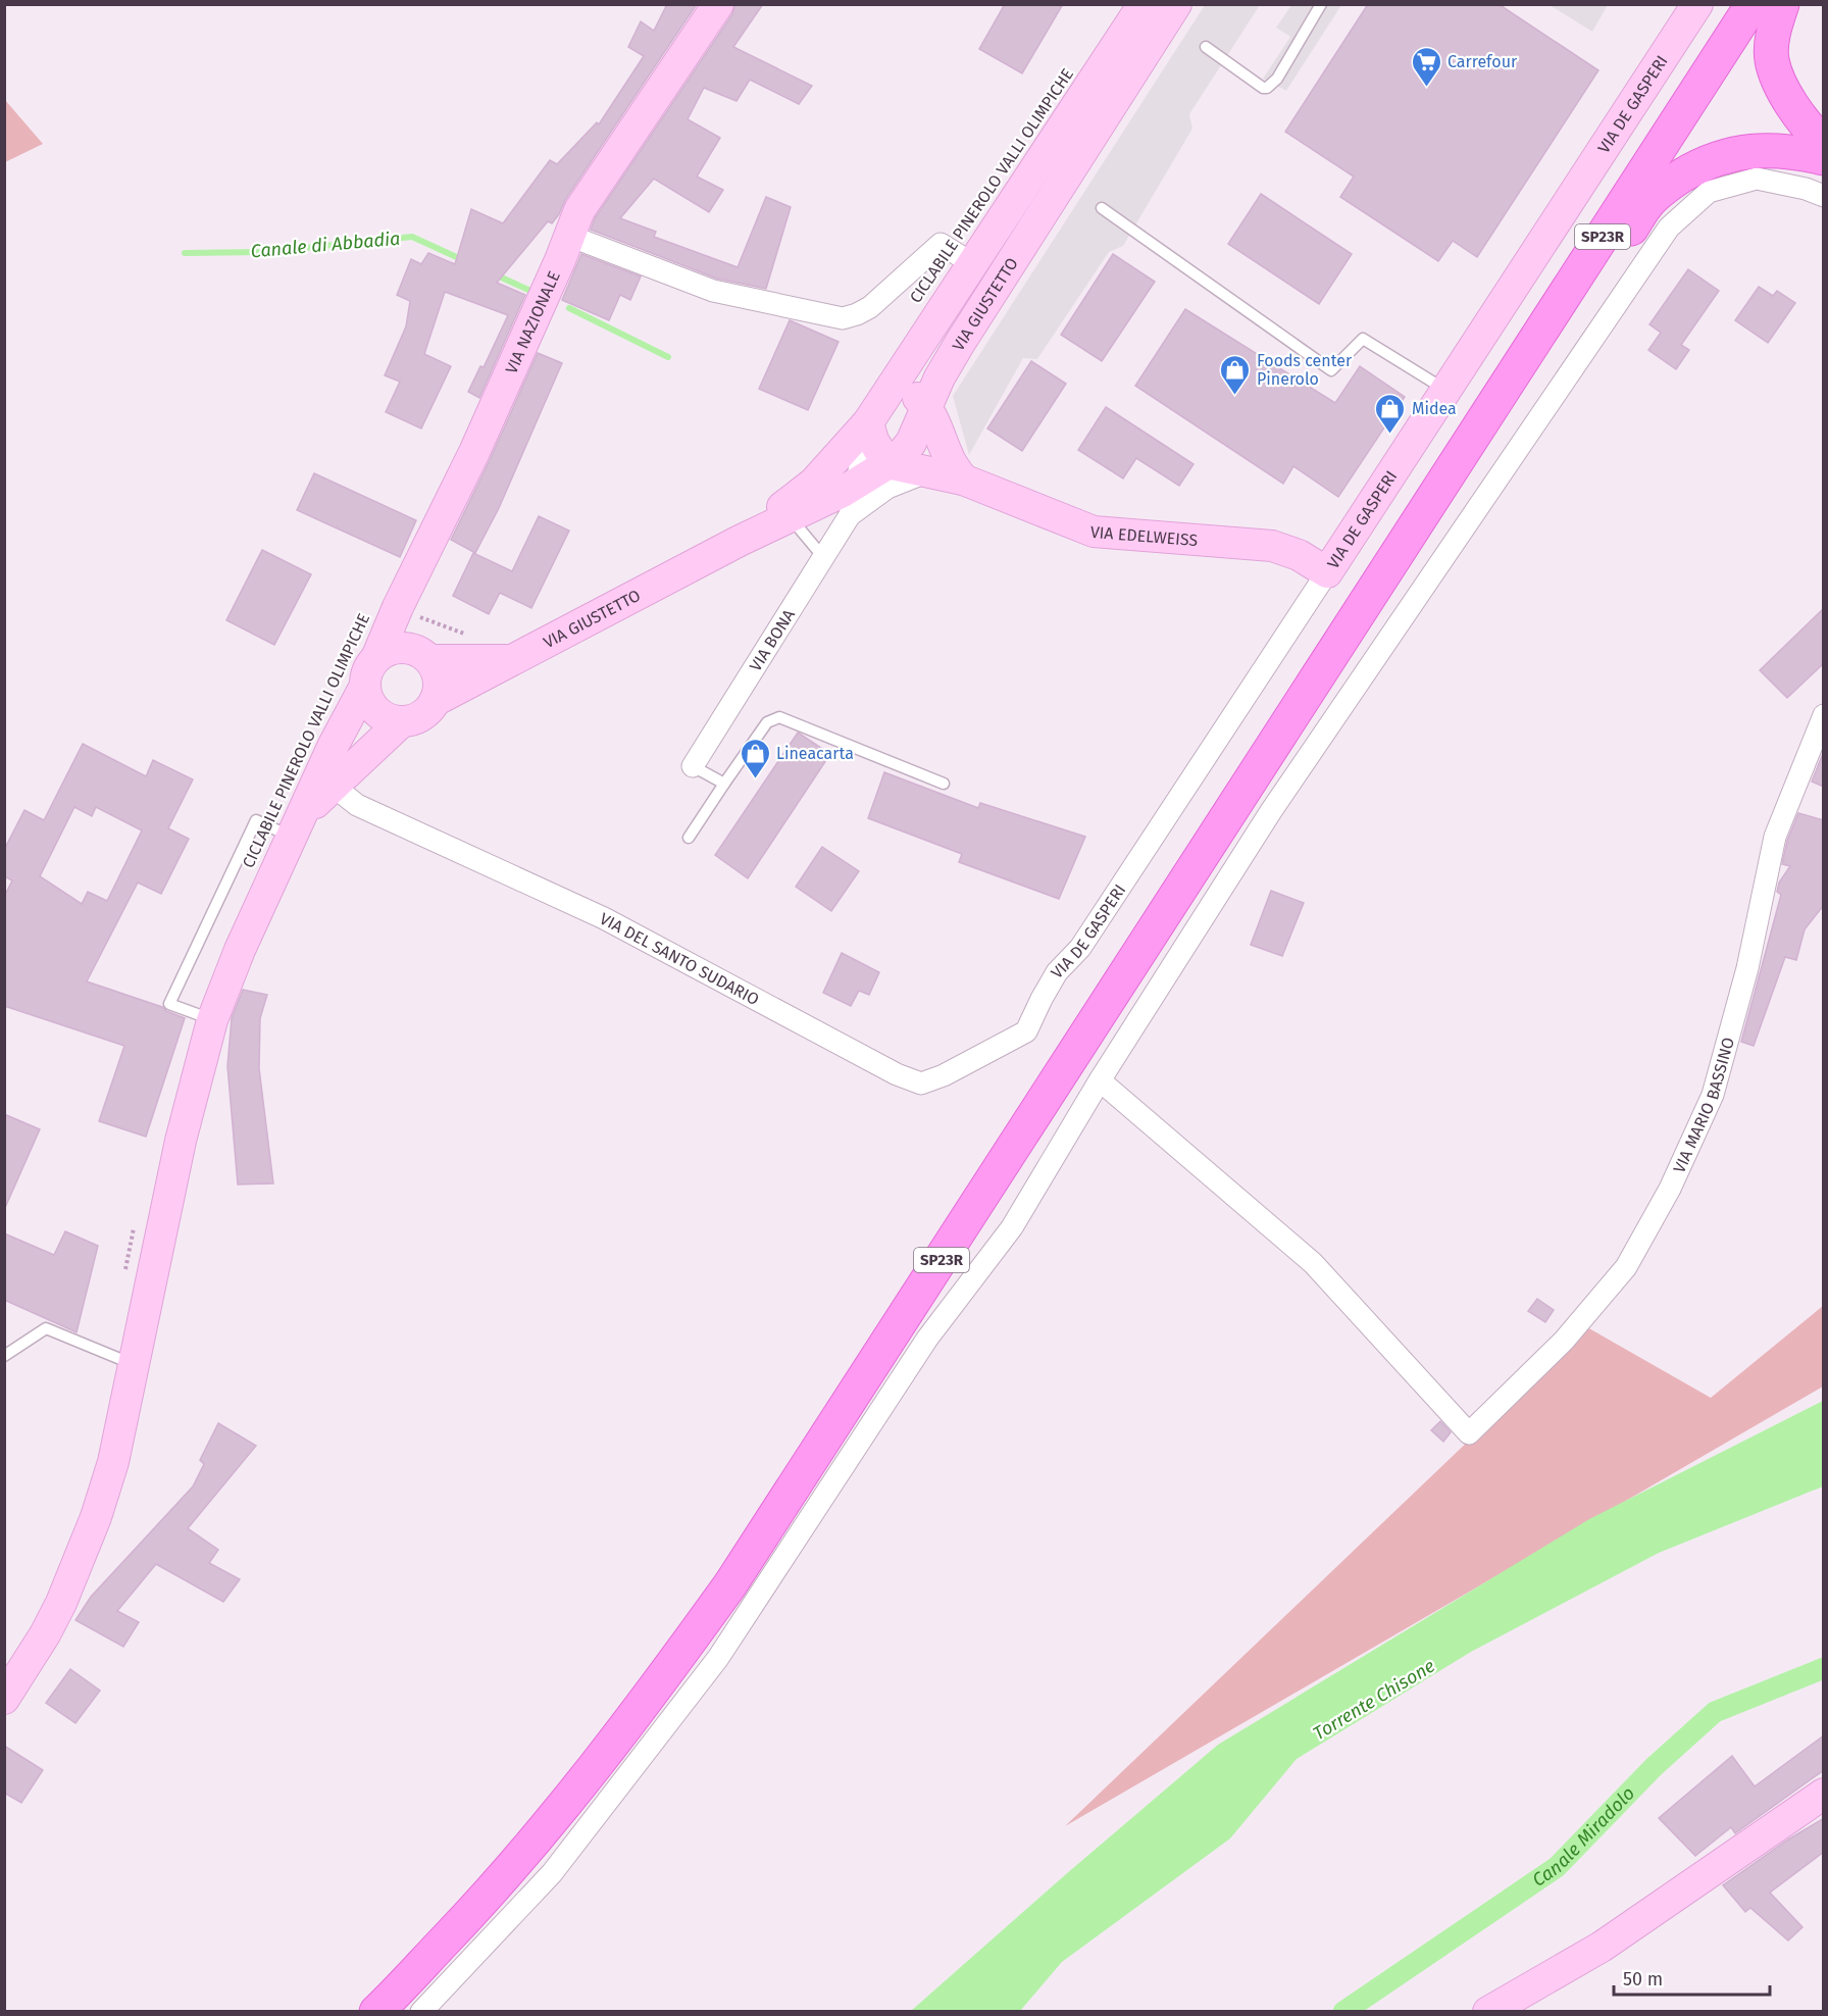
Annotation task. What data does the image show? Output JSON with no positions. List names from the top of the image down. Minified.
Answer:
{"streets":{"main road":["VIA DE GASPERI","SP23R","VIA GIUSTETTO","VIA NAZIONALE","VIA EDELWEISS"],"street":["VIA BONA","VIA DEL SANTO SUDARIO","VIA MARIO BASSINO"]},"crossings":[["VIA DE GASPERI","VIA EDELWEISS"],["VIA DE GASPERI","VIA DEL SANTO SUDARIO"],["VIA GIUSTETTO","VIA NAZIONALE"],["VIA GIUSTETTO","VIA EDELWEISS"]],"water":["Canale di Abbadia","Torrente Chisone","Canale Miradolo"],"places":{"supermarket":["Carrefour"],"shop":["Foods center Pinerolo","Midea","Lineacarta"]},"scale_bar":"50 m"}
